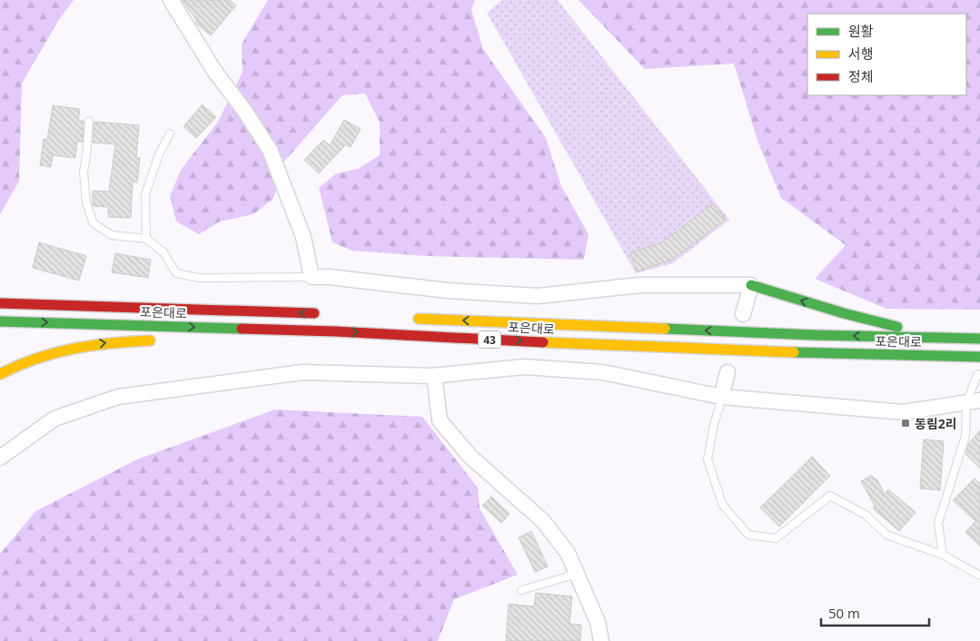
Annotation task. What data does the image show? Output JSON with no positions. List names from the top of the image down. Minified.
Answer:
{"streets":{"highway":["포은대로","43"]},"places":{"transit":["동림2리"]},"legend":["원활","서행","정체"],"scale_bar":"50 m"}
